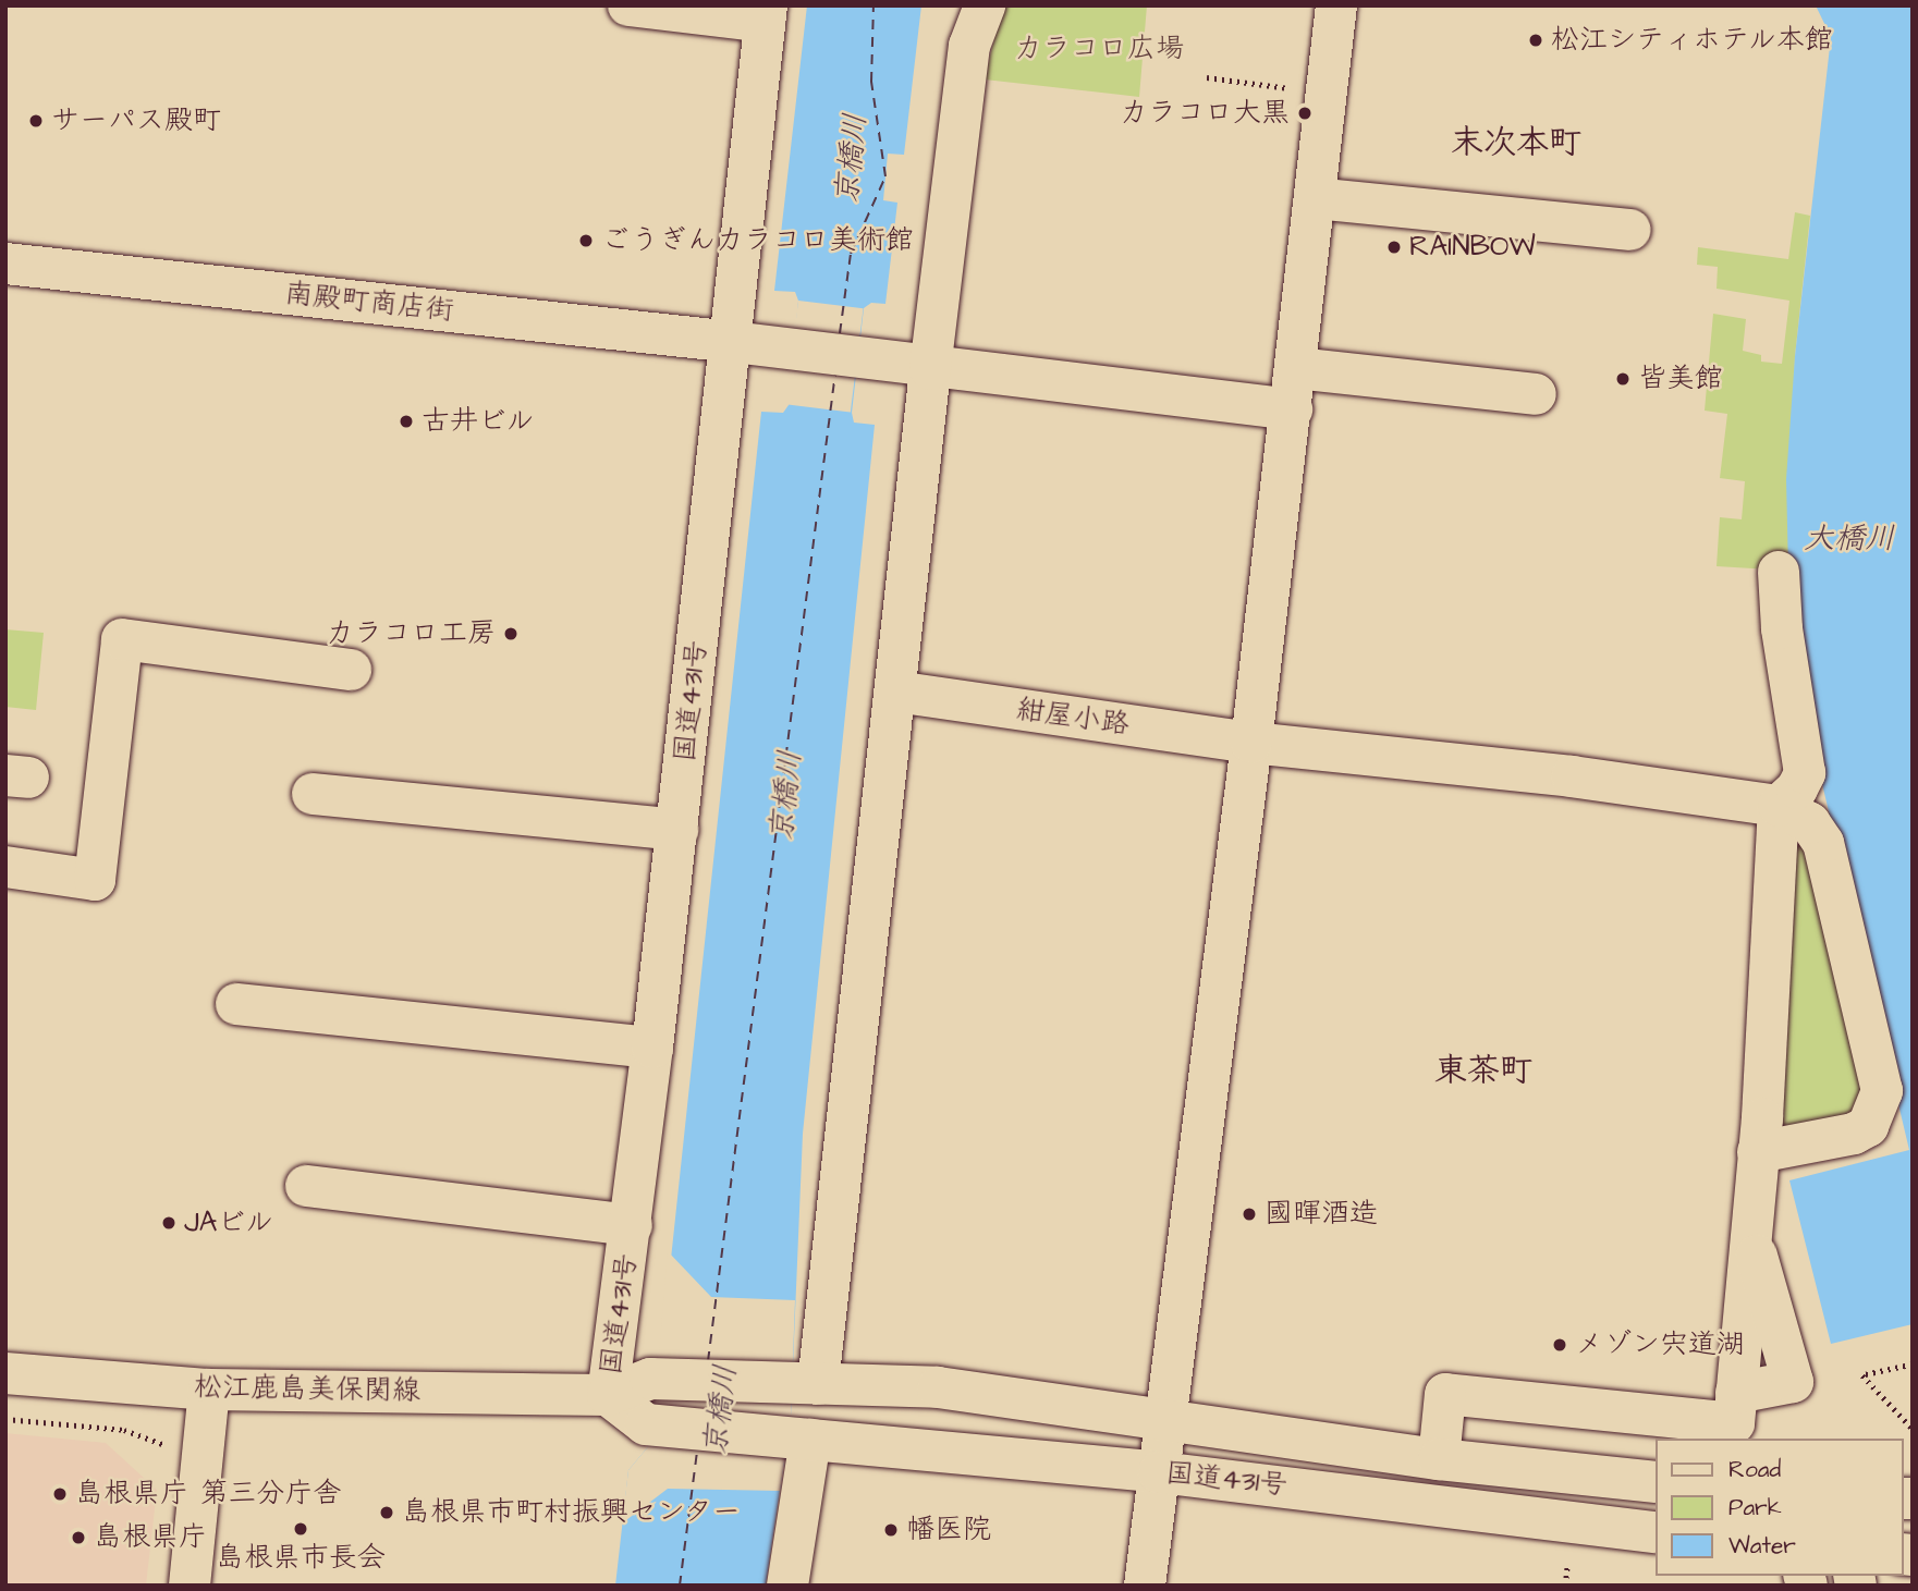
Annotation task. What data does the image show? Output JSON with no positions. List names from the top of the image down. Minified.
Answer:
{"streets":{"main road":["南殿町商店街","国道431号","紺屋小路","松江鹿島美保関線"]},"crossings":[["南殿町商店街","国道431号"],["国道431号","松江鹿島美保関線"]],"districts":["末次本町","東茶町"],"water":["京橋川","大橋川"],"parks":["カラコロ広場"],"places":["松江シティホテル本館","カラコロ大黒","サーパス殿町","ごうぎんカラコロ美術館","RAINBOW","皆美館","古井ビル","カラコロ工房","國暉酒造","JAビル","メゾン宍道湖","島根県庁 第三分庁舎","島根県市町村振興センター","島根県市長会","幡医院","島根県庁"],"legend":["Road","Park","Water"]}
